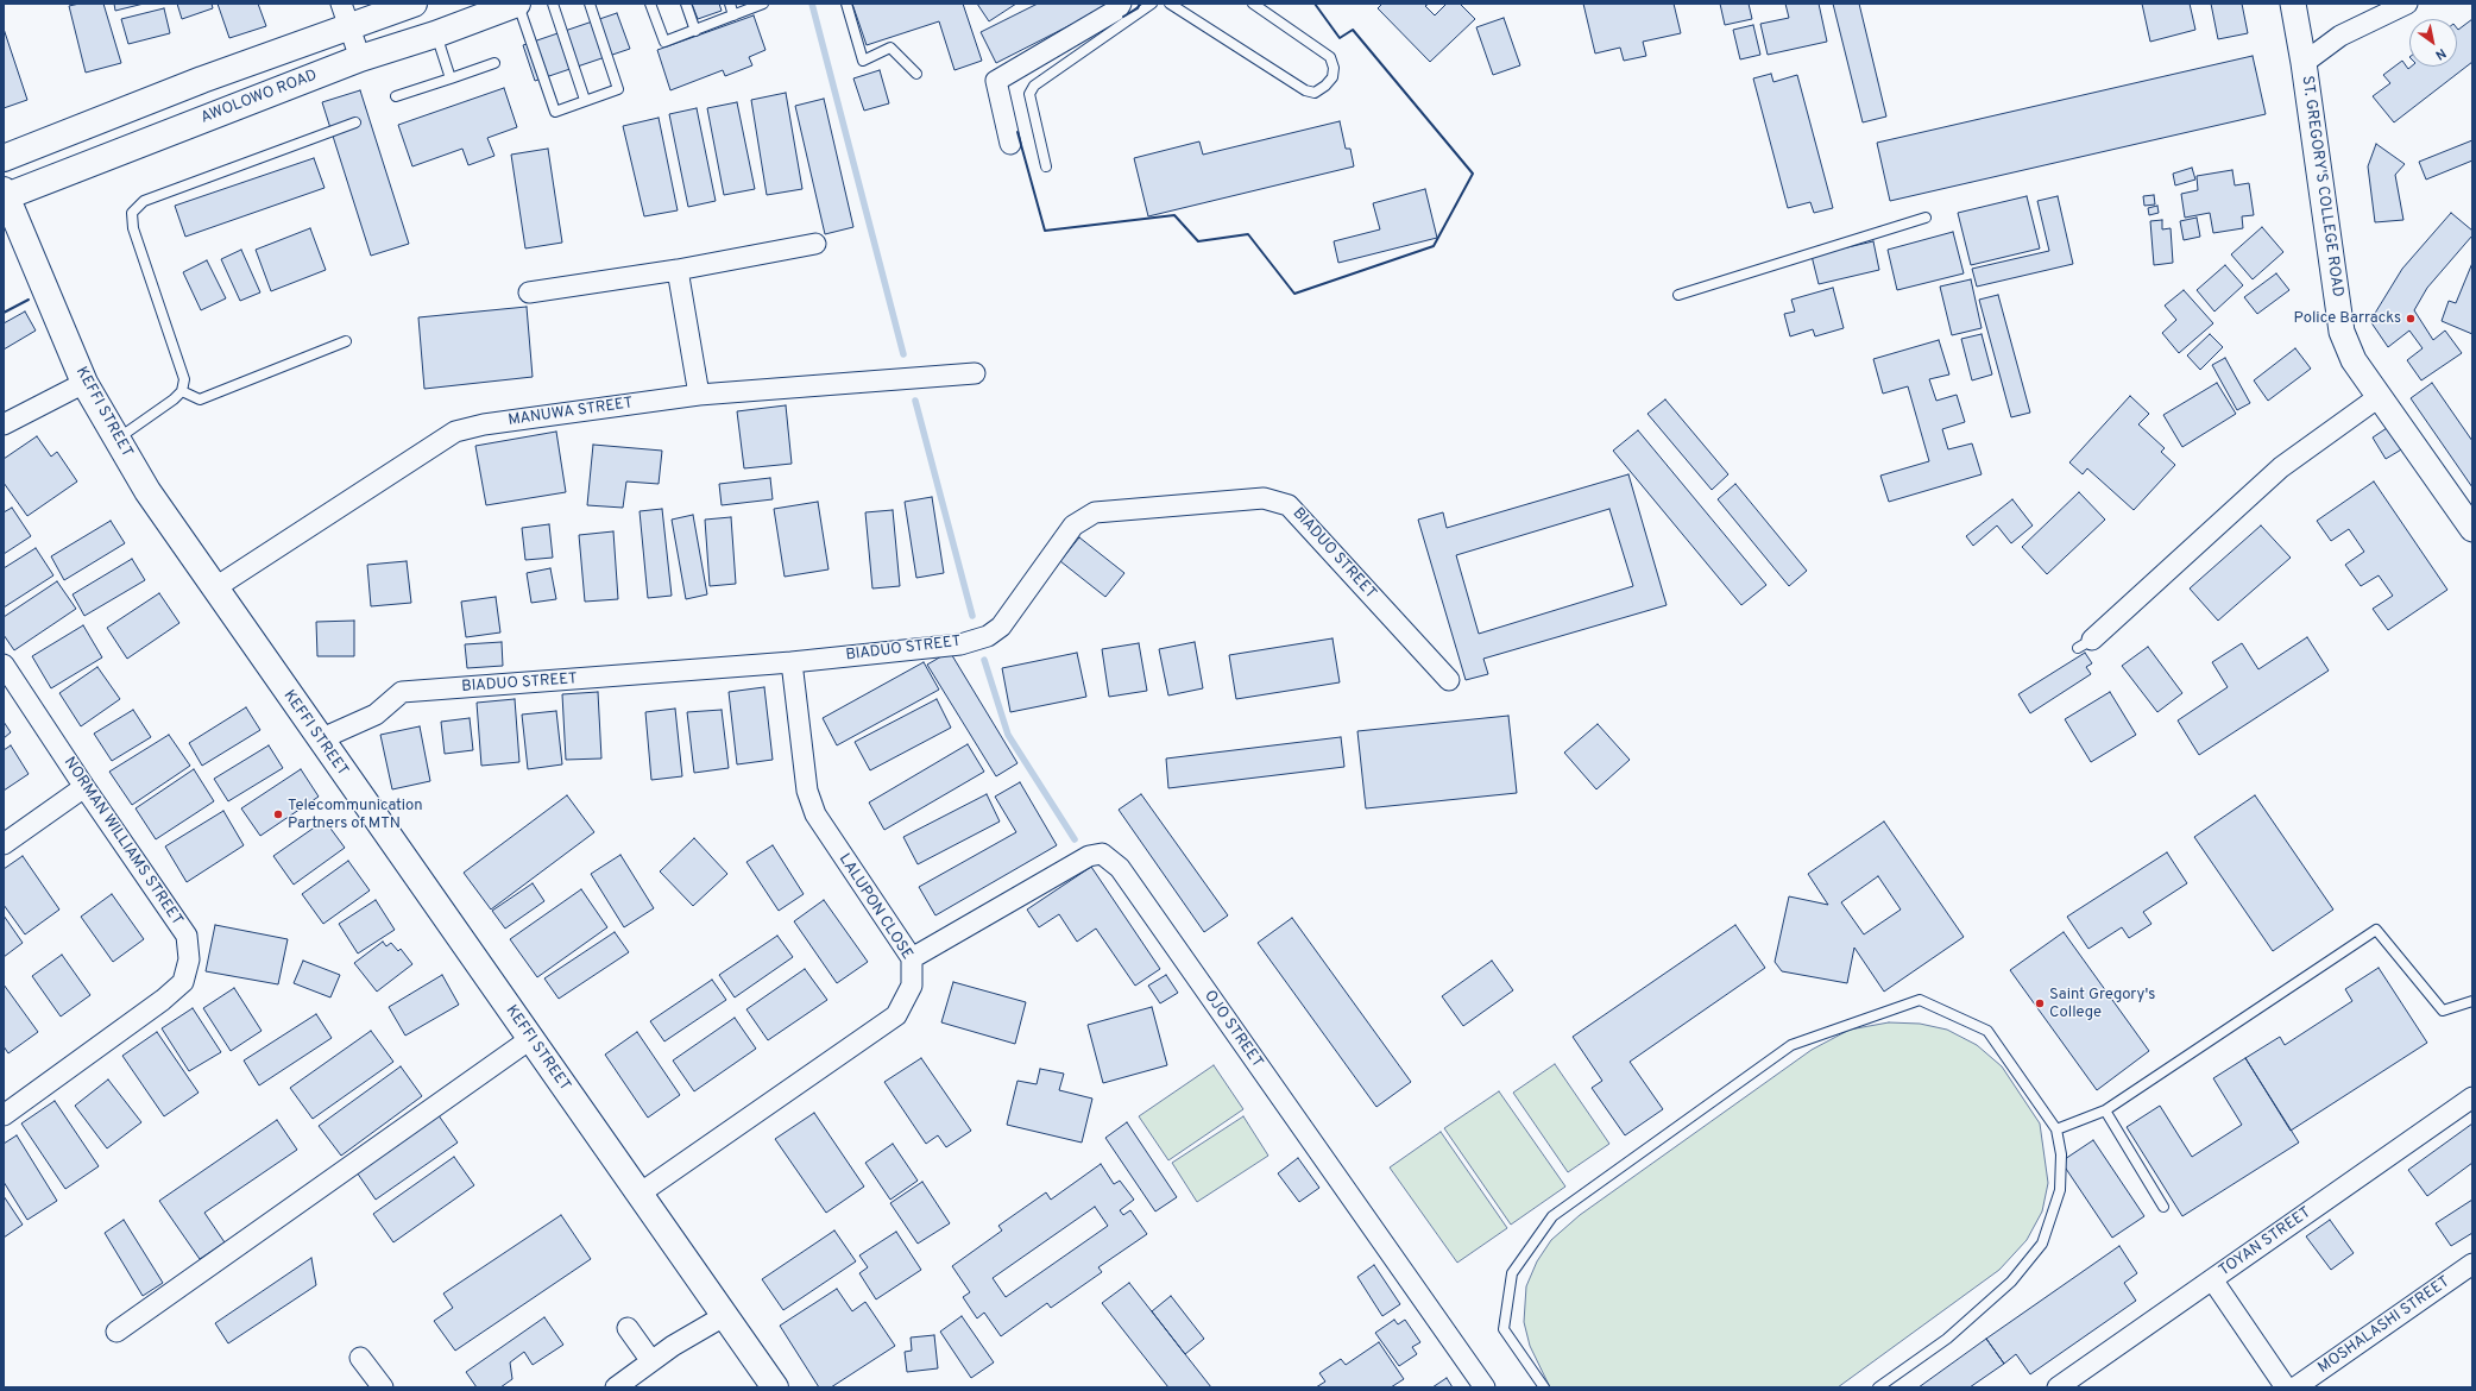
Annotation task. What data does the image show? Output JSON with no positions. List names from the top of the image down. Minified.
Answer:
{"streets":{"main road":["AWOLOWO ROAD","KEFFI STREET"],"street":["ST. GREGORY'S COLLEGE ROAD","MANUWA STREET","BIADUO STREET","NORMAN WILLIAMS STREET","LALUPON CLOSE","OJO STREET","TOYAN STREET","MOSHALASHI STREET"]},"crossings":[["AWOLOWO ROAD","KEFFI STREET"],["KEFFI STREET","MANUWA STREET"],["KEFFI STREET","BIADUO STREET"],["KEFFI STREET","LALUPON CLOSE"],["BIADUO STREET","LALUPON CLOSE"],["LALUPON CLOSE","OJO STREET"]],"places":["Police Barracks","Telecommunication Partners of MTN","Saint Gregory's College"],"north":"bottom right"}
